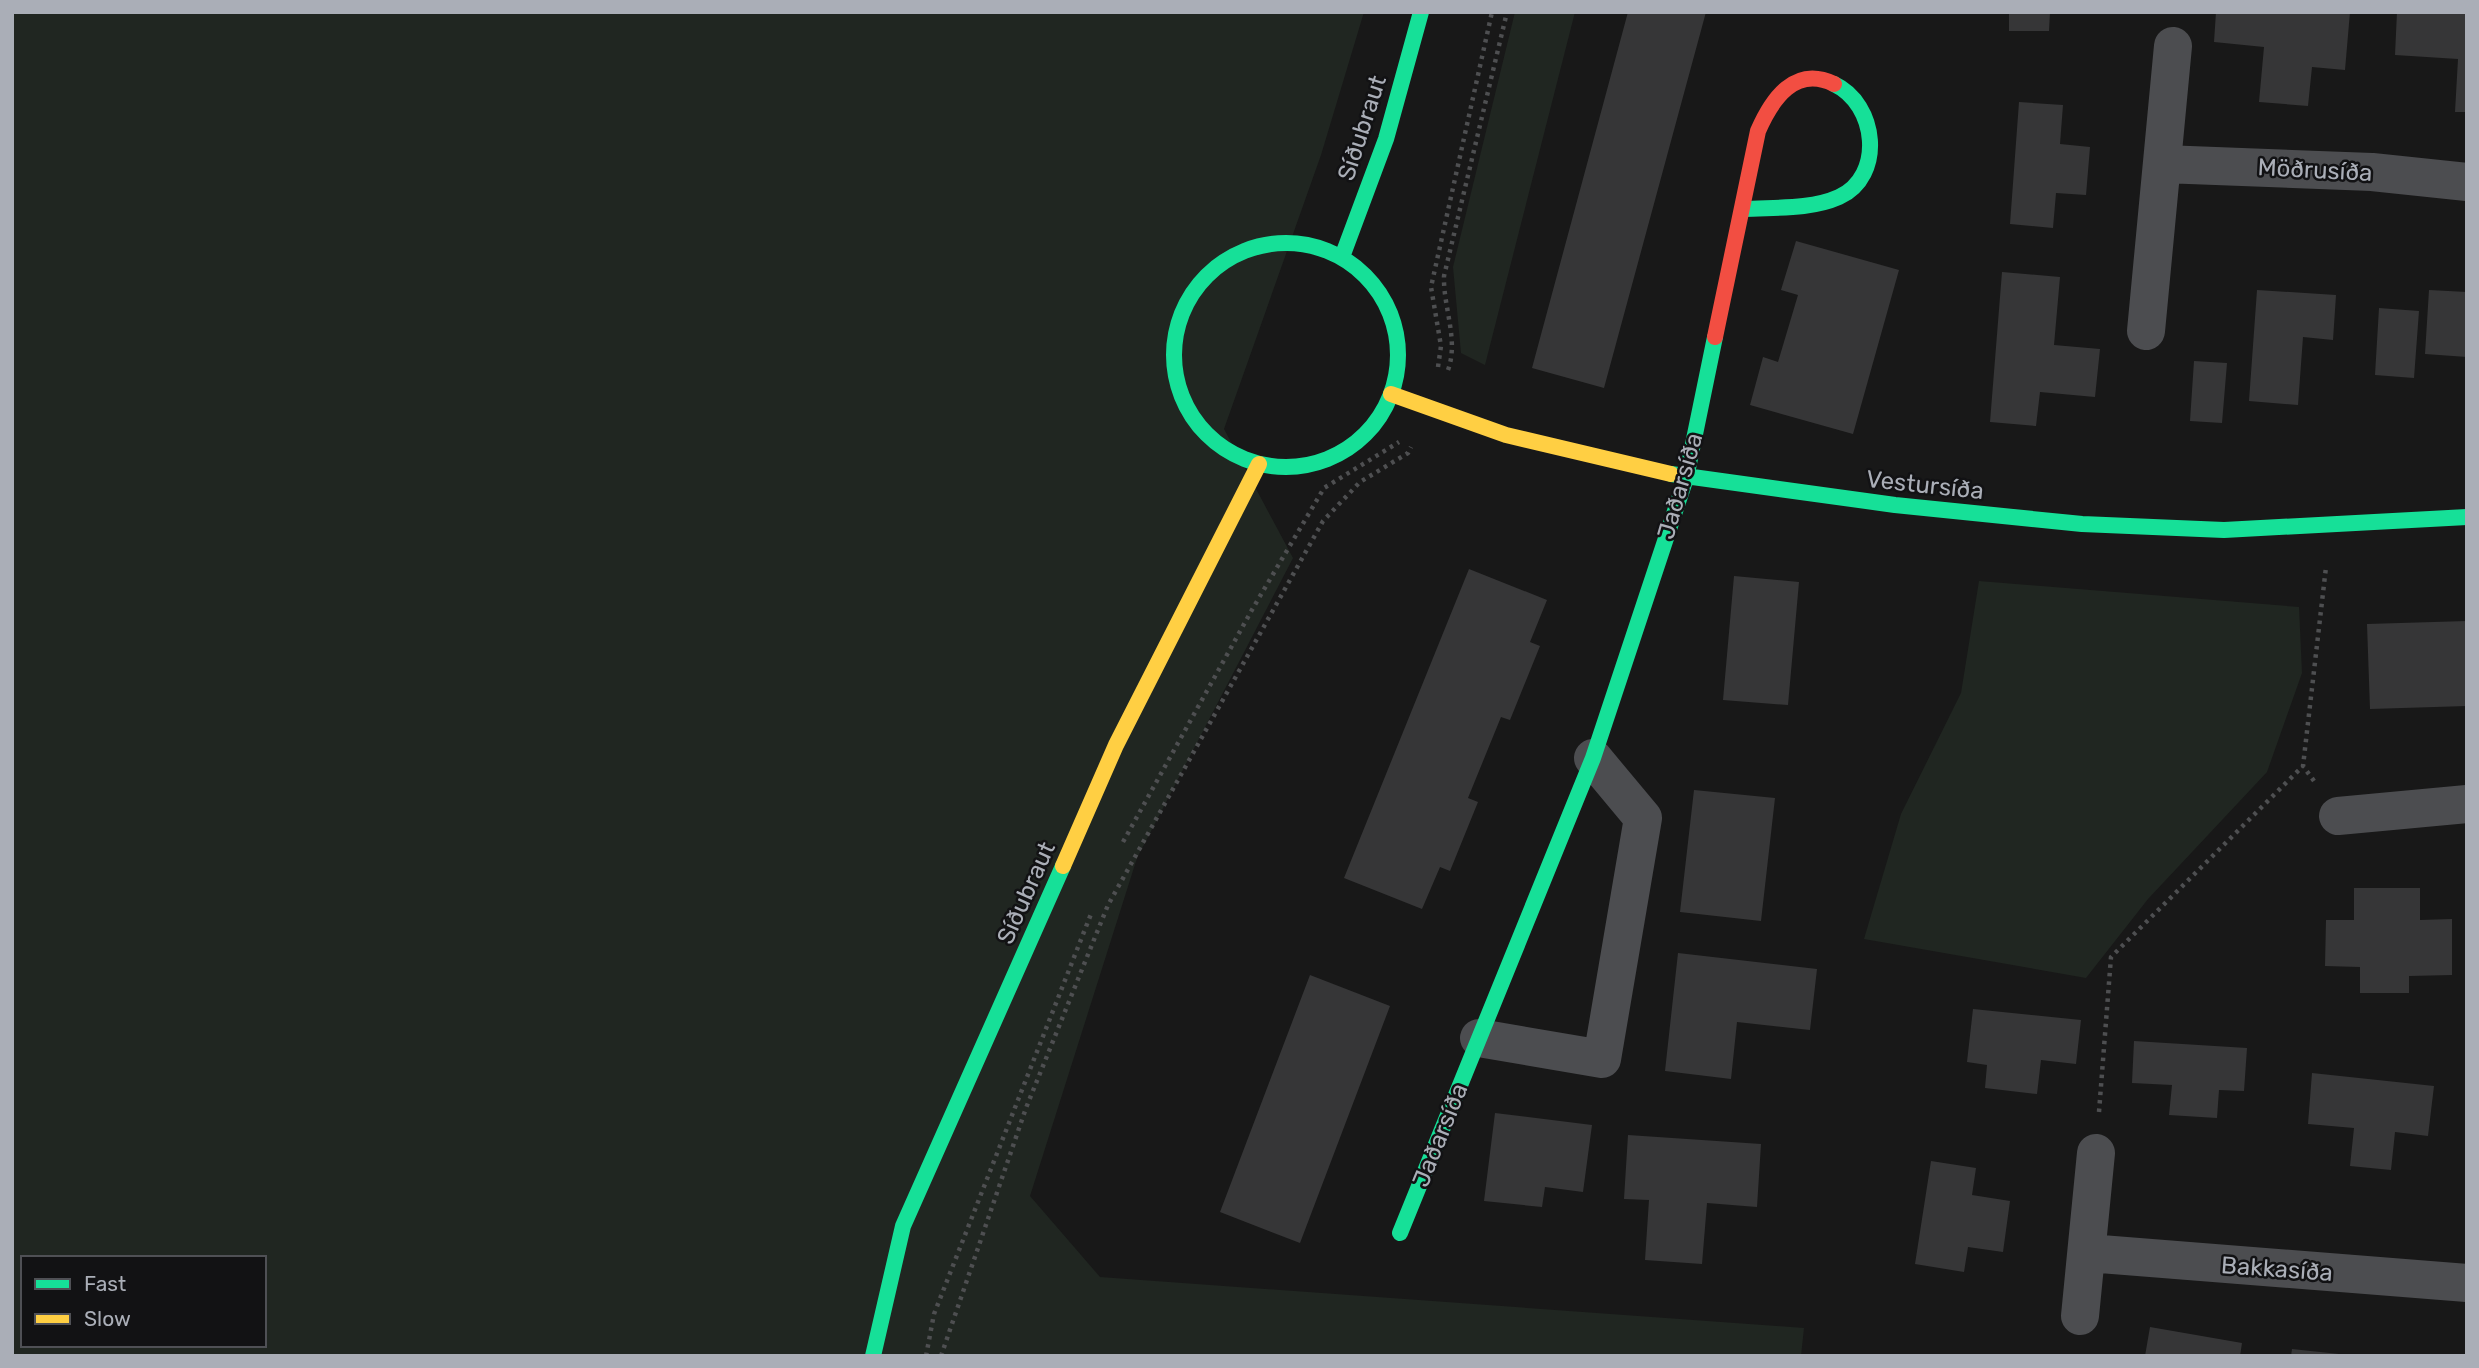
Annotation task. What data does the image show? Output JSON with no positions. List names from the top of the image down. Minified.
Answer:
{"streets":{"street":["Síðubraut","Möðrusíða","Vestursíða","Jaðarsíða","Bakkasíða"]},"crossings":[["Síðubraut","Vestursíða"],["Vestursíða","Jaðarsíða"]],"legend":["Fast","Slow"]}
